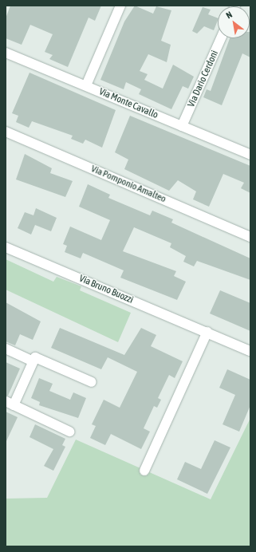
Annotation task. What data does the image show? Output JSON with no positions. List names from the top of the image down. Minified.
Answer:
{"streets":{"street":["Via Dario Cerdoni","Via Monte Cavallo","Via Pomponio Amalteo","Via Bruno Buozzi"]},"crossings":[["Via Dario Cerdoni","Via Monte Cavallo"]],"north":"top left"}
